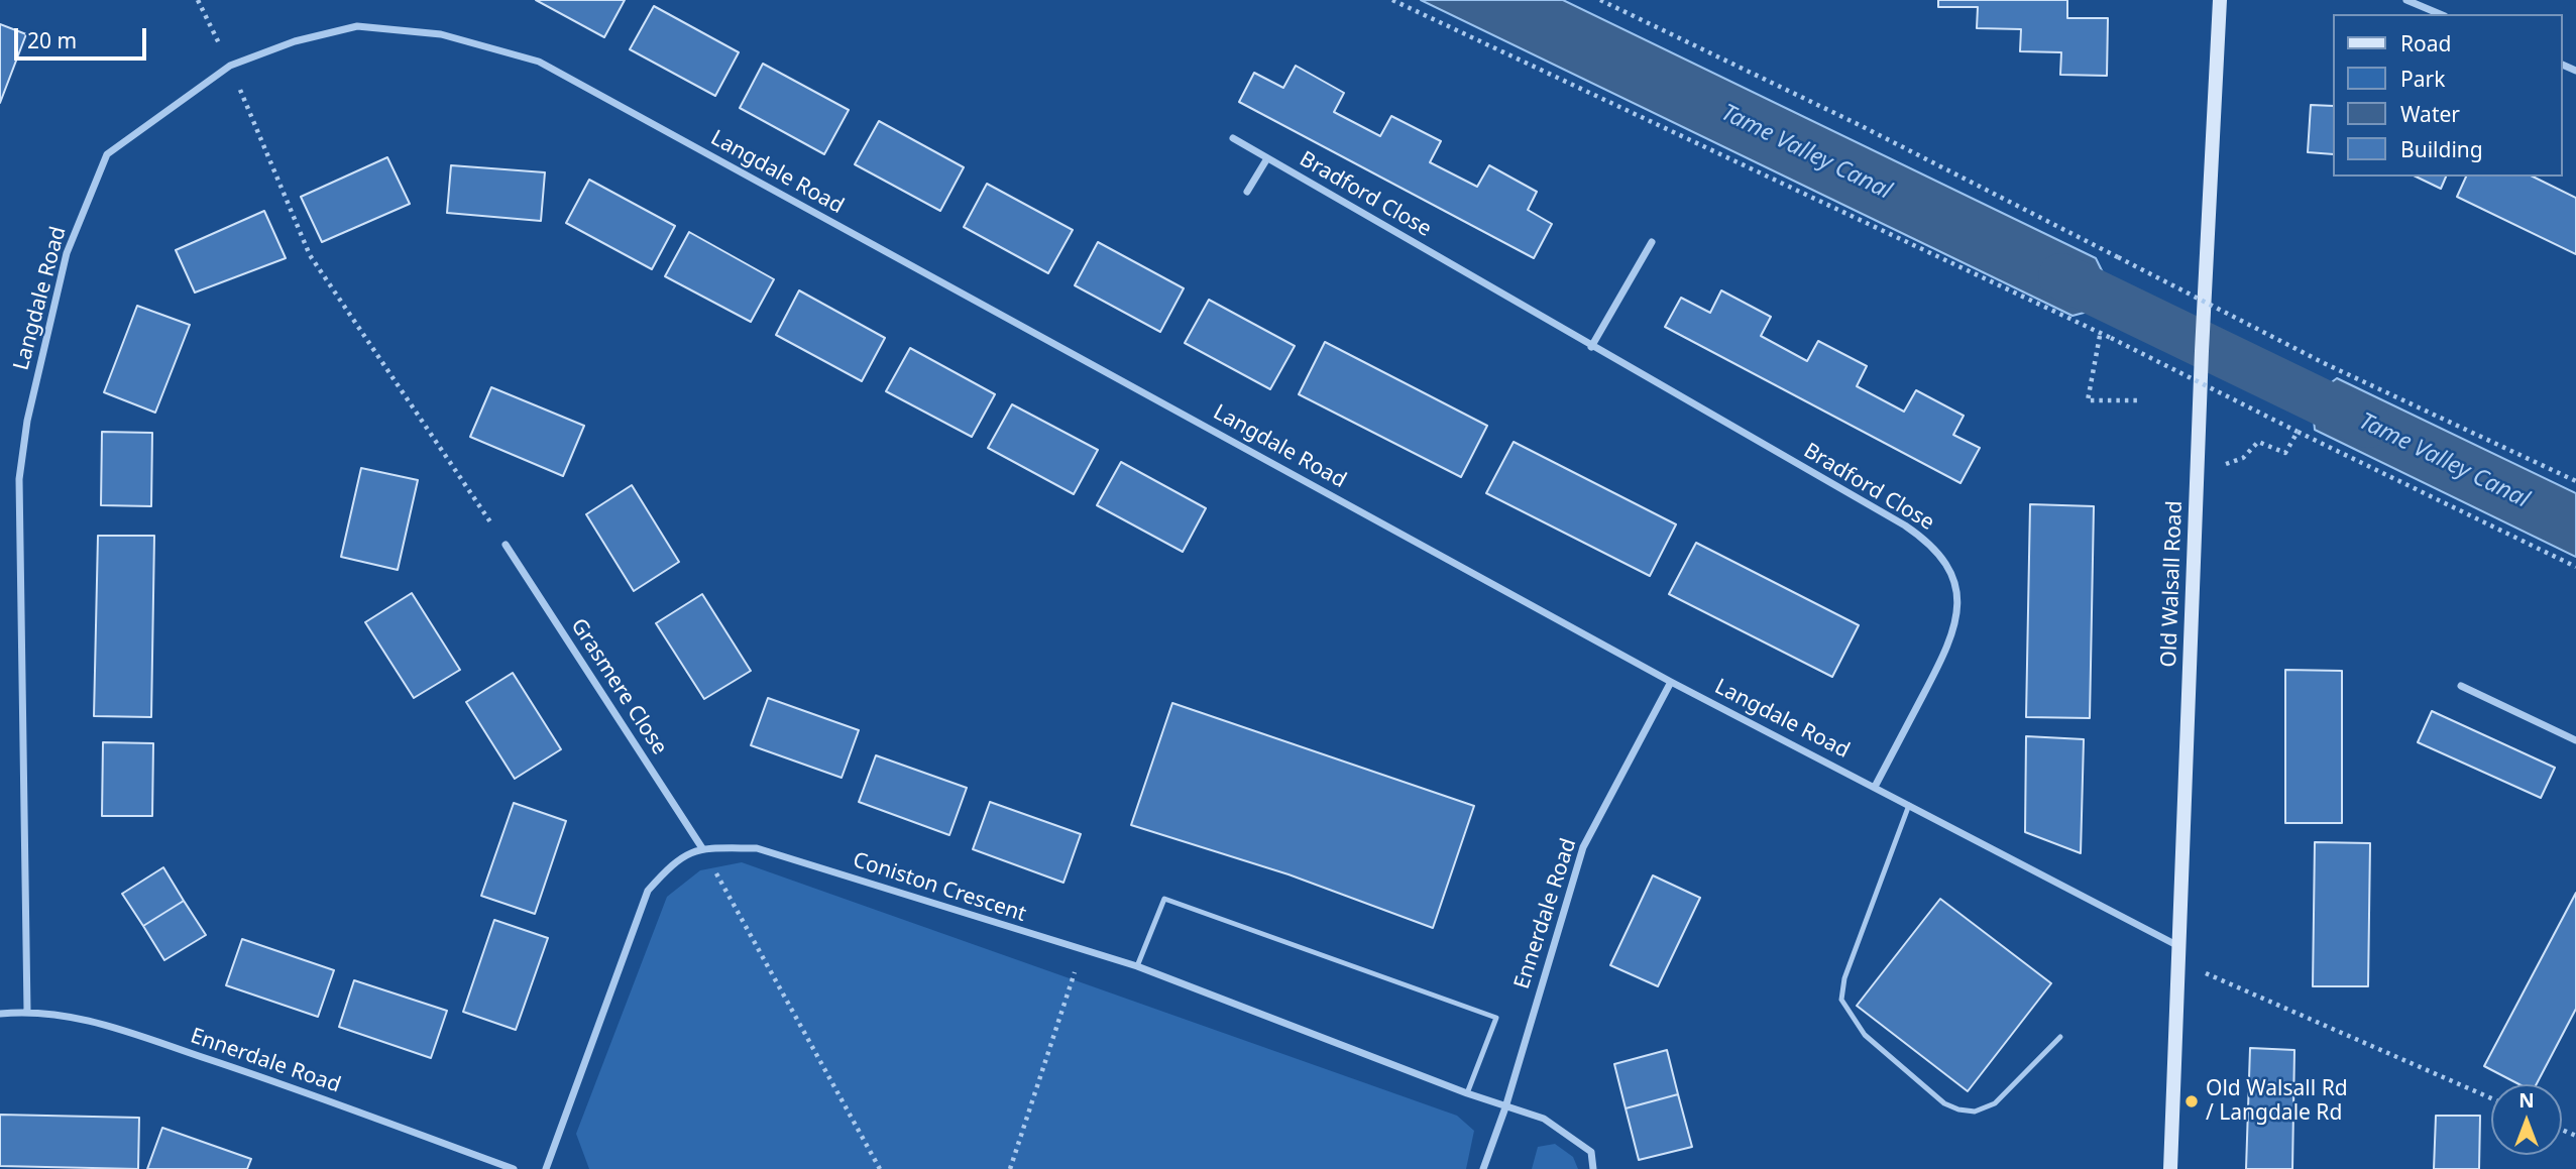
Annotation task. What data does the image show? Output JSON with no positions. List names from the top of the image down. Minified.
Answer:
{"streets":{"main road":["Old Walsall Road"],"street":["Langdale Road","Bradford Close","Grasmere Close","Coniston Crescent","Ennerdale Road"]},"crossings":[["Langdale Road","Bradford Close"],["Langdale Road","Old Walsall Road"],["Langdale Road","Ennerdale Road"],["Grasmere Close","Coniston Crescent"],["Coniston Crescent","Ennerdale Road"]],"water":["Tame Valley Canal"],"places":["Old Walsall Rd / Langdale Rd"],"legend":["Road","Park","Water","Building"],"scale_bar":"20 m","north":"top"}
